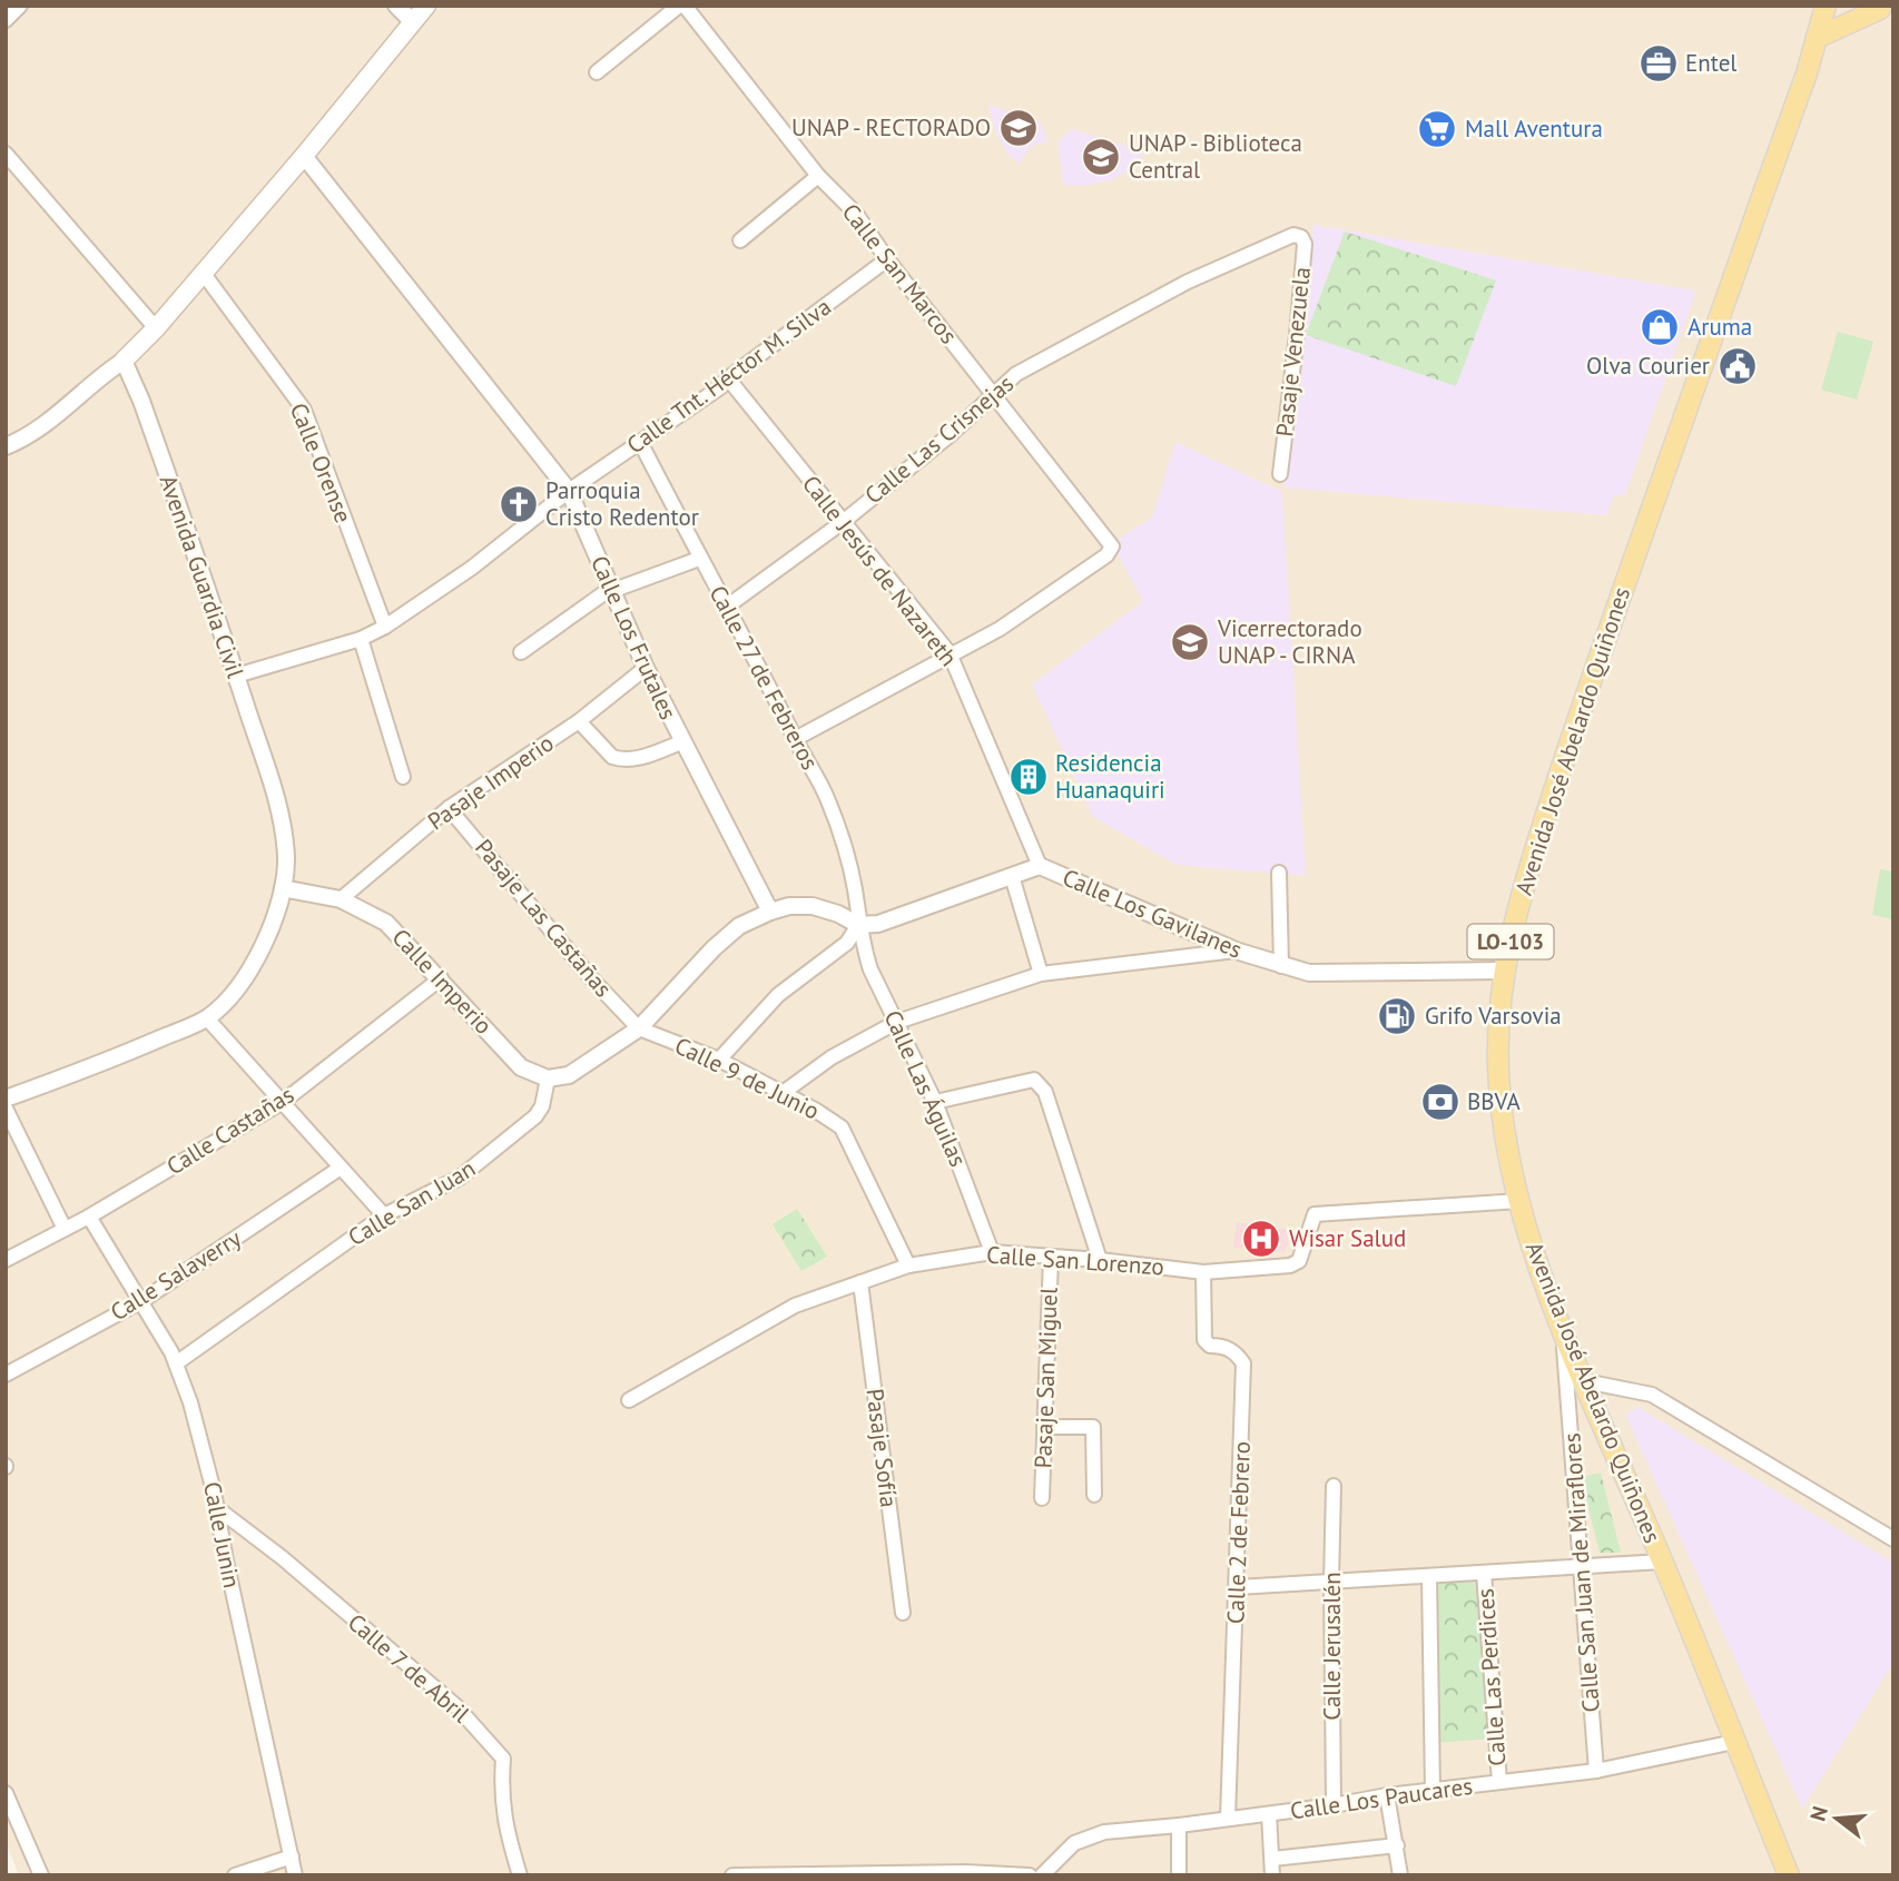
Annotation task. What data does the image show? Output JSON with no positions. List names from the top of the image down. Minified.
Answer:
{"streets":{"main road":["Avenida José Abelardo Quiñones","LO-103"],"street":["Calle San Marcos","Pasaje Venezuela","Calle Tnt. Héctor M. Silva","Calle Las Crisnejas","Calle Orense","Calle Jesús de Nazareth","Avenida Guardia Civil","Calle Los Frutales","Calle 27 de Febreros","Pasaje Imperio","Calle Los Gavilanes","Pasaje Las Castañas","Calle Imperio","Calle 9 de Junio","Calle Las Águilas","Calle Castañas","Calle San Juan","Calle San Lorenzo","Calle Salaverry","Pasaje San Miguel","Pasaje Sofía","Calle 2 de Febrero","Calle Junin","Calle San Juan de Miraflores","Calle Jerusalén","Calle 7 de Abril","Calle Las Perdices","Calle Los Paucares"]},"crossings":[["Calle San Marcos","Calle Tnt. Héctor M. Silva"],["Calle San Marcos","Calle Las Crisnejas"],["Calle San Marcos","Calle Jesús de Nazareth"],["Pasaje Venezuela","Calle Las Crisnejas"],["Calle Tnt. Héctor M. Silva","Calle Orense"],["Calle Tnt. Héctor M. Silva","Calle Jesús de Nazareth"],["Calle Tnt. Héctor M. Silva","Avenida Guardia Civil"],["Calle Tnt. Héctor M. Silva","Calle Los Frutales"],["Calle Tnt. Héctor M. Silva","Calle 27 de Febreros"],["Calle Las Crisnejas","Calle Jesús de Nazareth"],["Calle Las Crisnejas","Calle 27 de Febreros"],["Calle Jesús de Nazareth","Calle Los Gavilanes"],["Avenida Guardia Civil","Calle Imperio"],["Calle Los Frutales","Pasaje Imperio"],["Calle 27 de Febreros","Calle Los Gavilanes"],["Calle 27 de Febreros","Calle Las Águilas"],["Avenida José Abelardo Quiñones","Calle Los Gavilanes"],["Avenida José Abelardo Quiñones","Calle San Lorenzo"],["Avenida José Abelardo Quiñones","Calle San Juan de Miraflores"],["Avenida José Abelardo Quiñones","Calle Los Paucares"],["Pasaje Imperio","Pasaje Las Castañas"],["Pasaje Imperio","Calle Imperio"],["Calle Los Gavilanes","Calle Las Águilas"],["Pasaje Las Castañas","Calle 9 de Junio"],["Calle Imperio","Calle Castañas"],["Calle Imperio","Calle San Juan"],["Calle 9 de Junio","Calle San Lorenzo"],["Calle Las Águilas","Calle San Lorenzo"],["Calle Castañas","Calle Junin"],["Calle San Juan","Calle Junin"],["Calle San Lorenzo","Pasaje San Miguel"],["Calle San Lorenzo","Pasaje Sofía"],["Calle San Lorenzo","Calle 2 de Febrero"],["Calle Salaverry","Calle Junin"],["Calle 2 de Febrero","Calle Los Paucares"],["Calle Junin","Calle 7 de Abril"],["Calle San Juan de Miraflores","Calle Los Paucares"],["Calle Jerusalén","Calle Los Paucares"],["Calle Las Perdices","Calle Los Paucares"]],"places":{"office":["Entel"],"school or university":["UNAP - RECTORADO","UNAP - Biblioteca Central","Vicerrectorado UNAP - CIRNA"],"supermarket":["Mall Aventura"],"shop":["Aruma"],"public building":["Olva Courier"],"church":["Parroquia Cristo Redentor"],"building":["Residencia Huanaquiri"],"fuel station":["Grifo Varsovia"],"bank":["BBVA"],"hospital":["Wisar Salud"]},"north":"left"}
